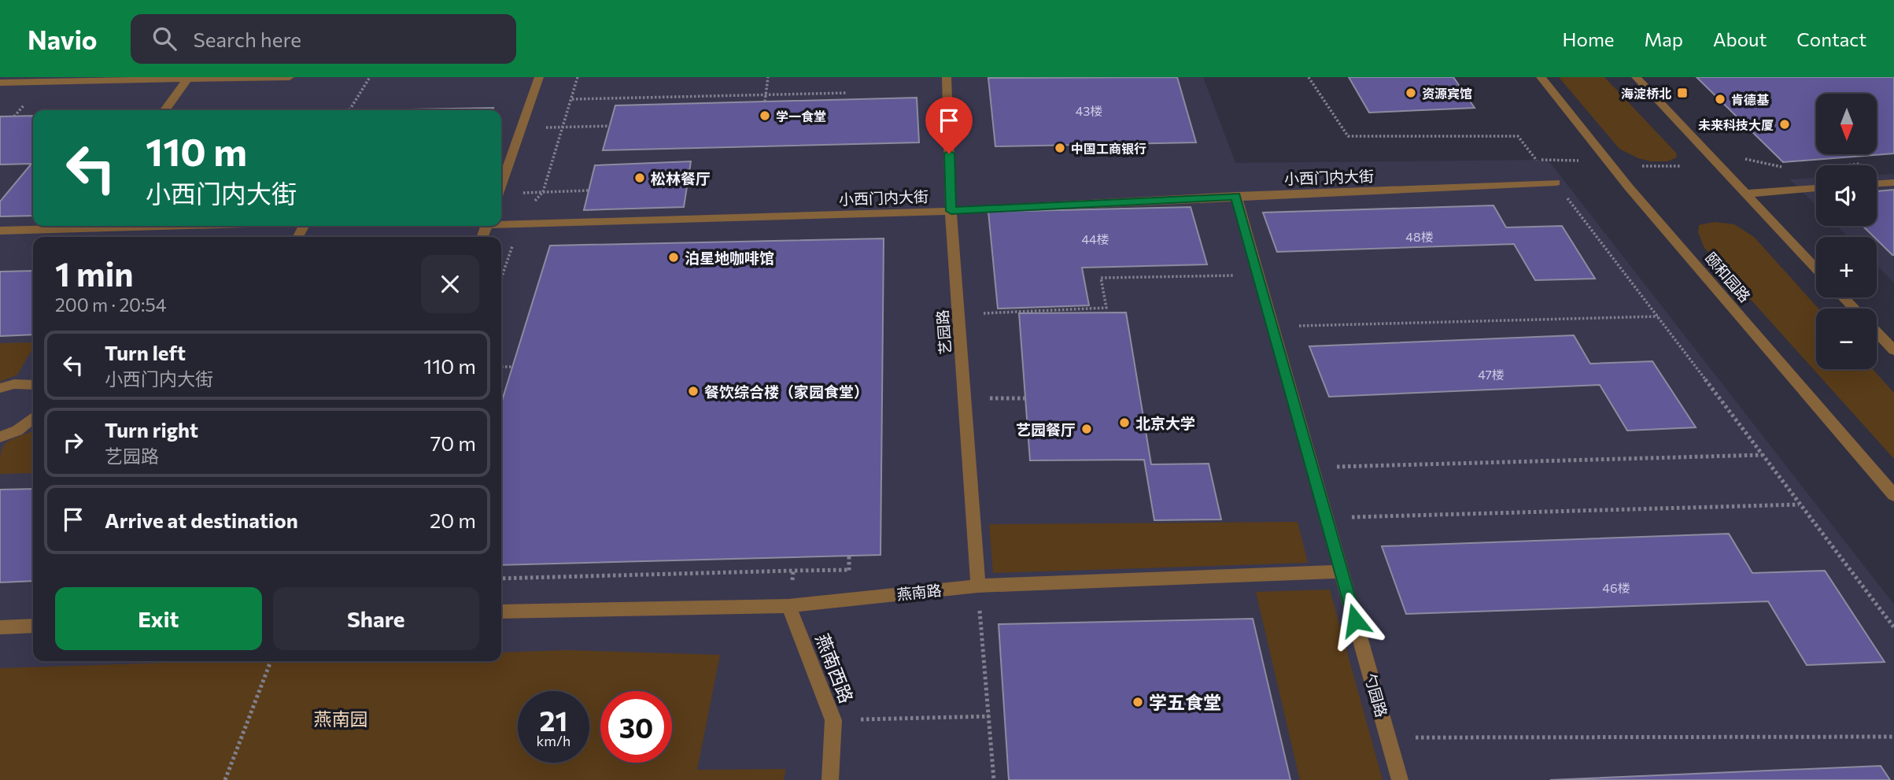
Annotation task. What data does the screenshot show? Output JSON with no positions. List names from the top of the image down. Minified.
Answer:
{"streets":{"street":["小西门内大街","颐和园路","艺园路","燕南路","燕南西路","勺园路"]},"crossings":[["小西门内大街","艺园路"],["小西门内大街","勺园路"],["艺园路","燕南路"],["燕南路","燕南西路"],["燕南路","勺园路"]],"parks":["燕南园"],"places":{"other":["资源宾馆","肯德基","学一食堂","未来科技大厦","中国工商银行","松林餐厅","泊星地咖啡馆","餐饮综合楼（家园食堂）","北京大学","艺园餐厅","学五食堂"],"transit":["海淀桥北"]},"house_numbers":["43楼","48楼","44楼","47楼","46楼"],"north":"bottom","page":{"header":"Navio","search":"Search here","nav":["Home","Map","About","Contact"],"map_buttons":["+","−"],"turn":["110 m","小西门内大街"],"heading":["1 min","200 m · 20:54"],"list":[{"name":"Turn left","note":"小西门内大街","value":"110 m"},{"name":"Turn right","note":"艺园路","value":"70 m"},{"name":"Arrive at destination","value":"20 m"}],"buttons":["Exit","Share"],"speed":"21 km/h","limit":"30"}}
